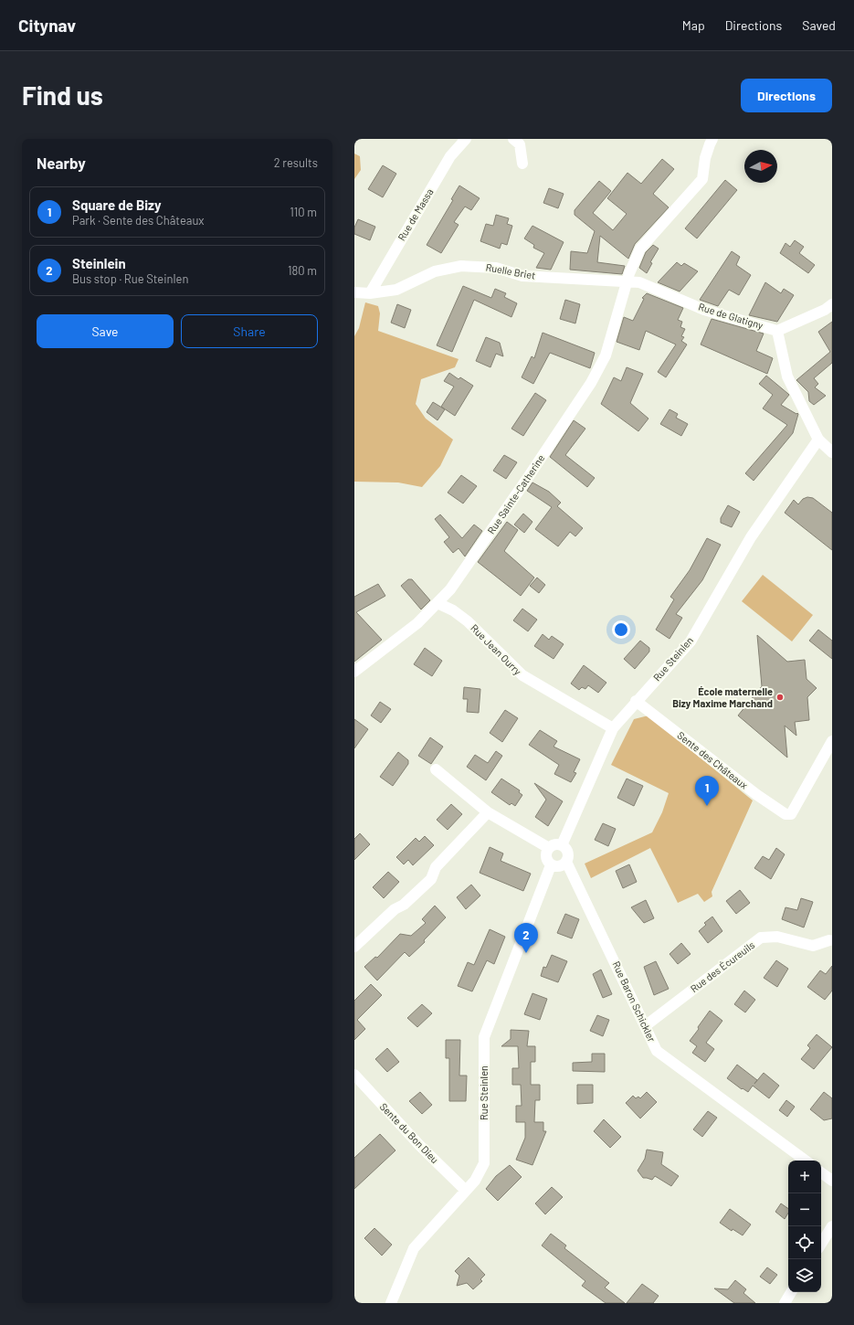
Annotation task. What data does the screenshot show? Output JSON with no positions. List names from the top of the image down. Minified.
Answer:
{"streets":{"street":["Rue de Massa","Ruelle Briet","Rue de Glatigny","Rue Sainte-Catherine","Rue Jean Ourry","Rue Steinlen","Sente des Châteaux","Rue des Écureuils","Rue Baron Schickler","Sente du Bon Dieu"]},"crossings":[["Rue de Massa","Ruelle Briet"],["Ruelle Briet","Rue de Glatigny"],["Ruelle Briet","Rue Sainte-Catherine"],["Rue de Glatigny","Rue Sainte-Catherine"],["Rue Sainte-Catherine","Rue Jean Ourry"],["Rue Jean Ourry","Rue Steinlen"],["Rue Steinlen","Sente des Châteaux"],["Rue Steinlen","Rue Baron Schickler"],["Rue Steinlen","Sente du Bon Dieu"],["Rue des Écureuils","Rue Baron Schickler"]],"places":["École maternelle Bizy Maxime Marchand"],"north":"right","page":{"header":"Citynav","nav":["Map","Directions","Saved"],"buttons":["Directions",["Save","Share"]],"title":"Find us","heading":["Nearby","2 results"],"list":[{"mark":"1","name":"Square de Bizy","note":"Park · Sente des Châteaux","value":"110 m"},{"mark":"2","name":"Steinlein","note":"Bus stop · Rue Steinlen","value":"180 m"}],"pins":["1","2"],"map_buttons":["+","−"]}}
